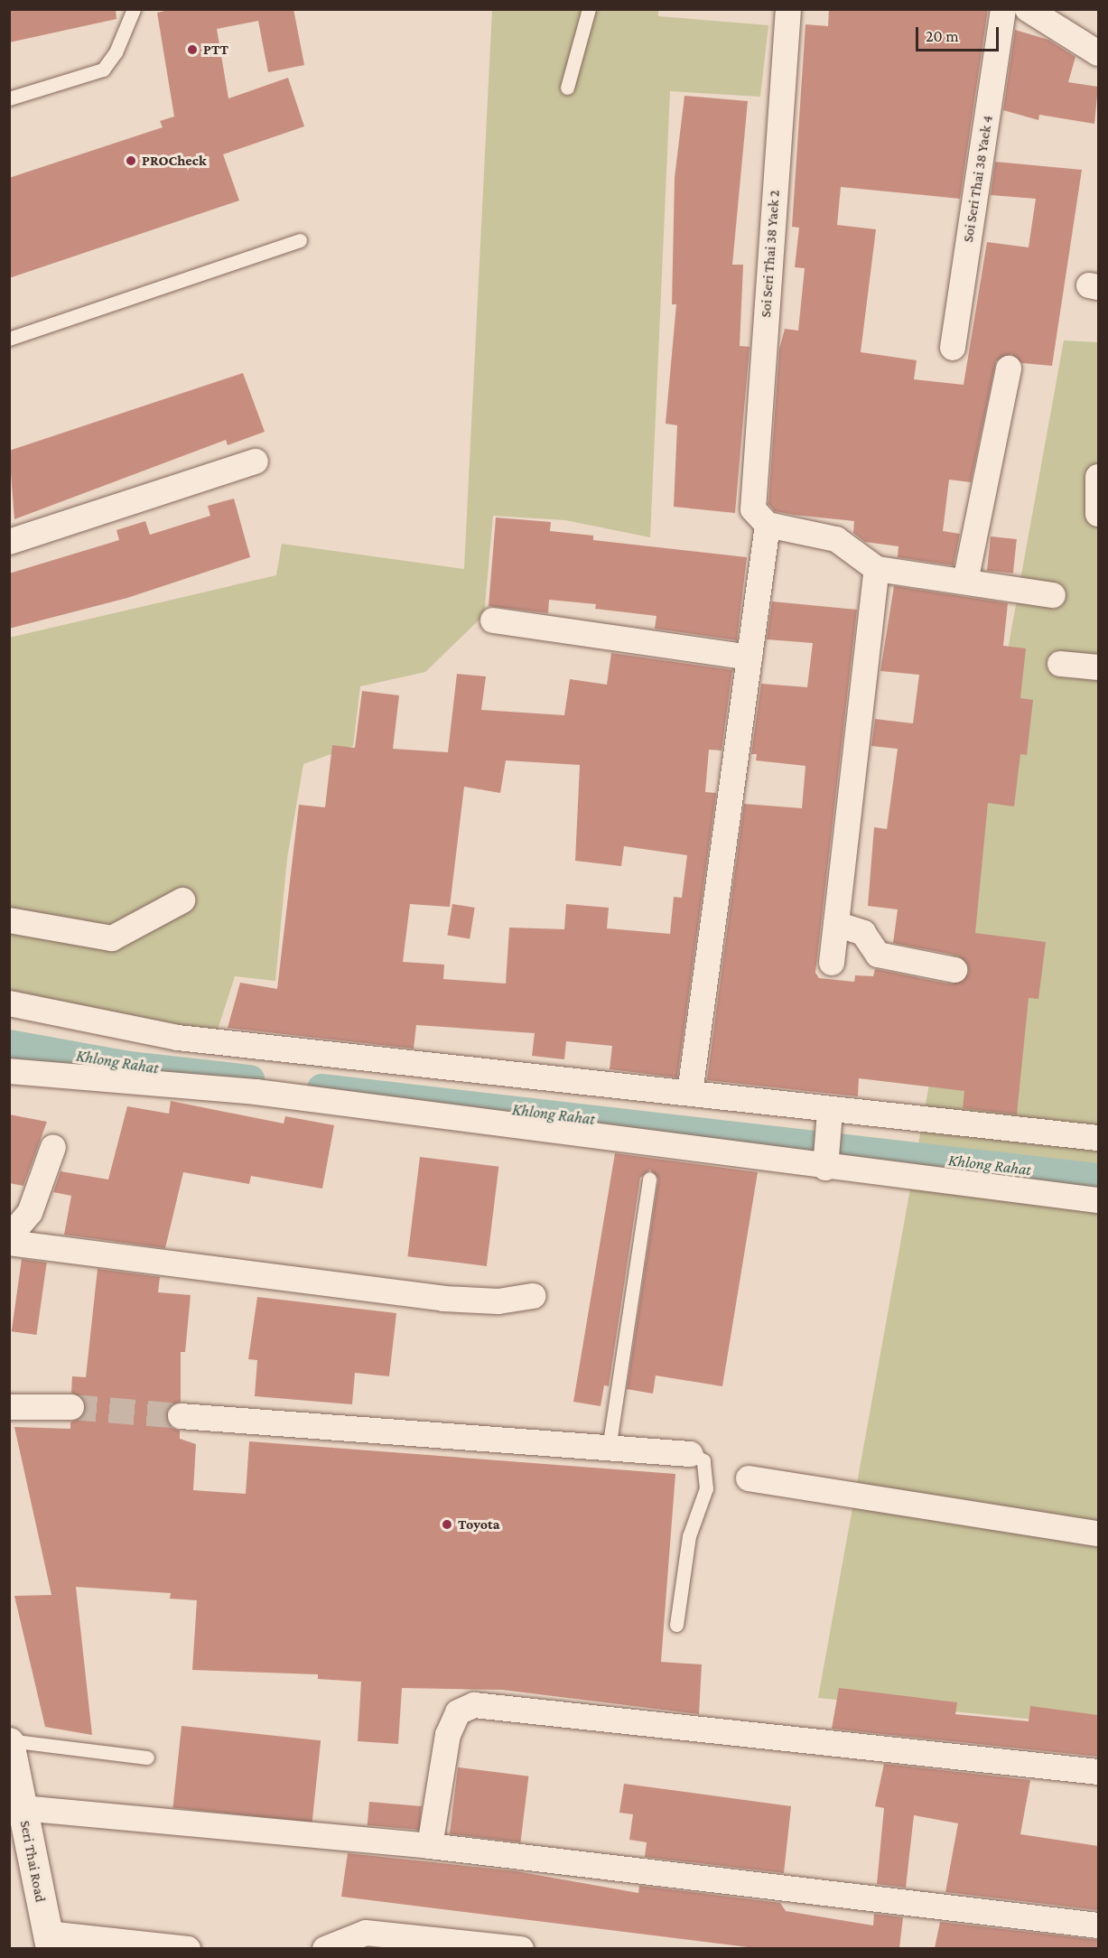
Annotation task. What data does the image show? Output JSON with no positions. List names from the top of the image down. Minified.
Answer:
{"streets":{"main road":["Seri Thai Road"],"street":["Soi Seri Thai 38 Yaek 4","Soi Seri Thai 38 Yaek 2"]},"water":["Khlong Rahat"],"places":["PTT","PROCheck","Toyota"],"scale_bar":"20 m"}
